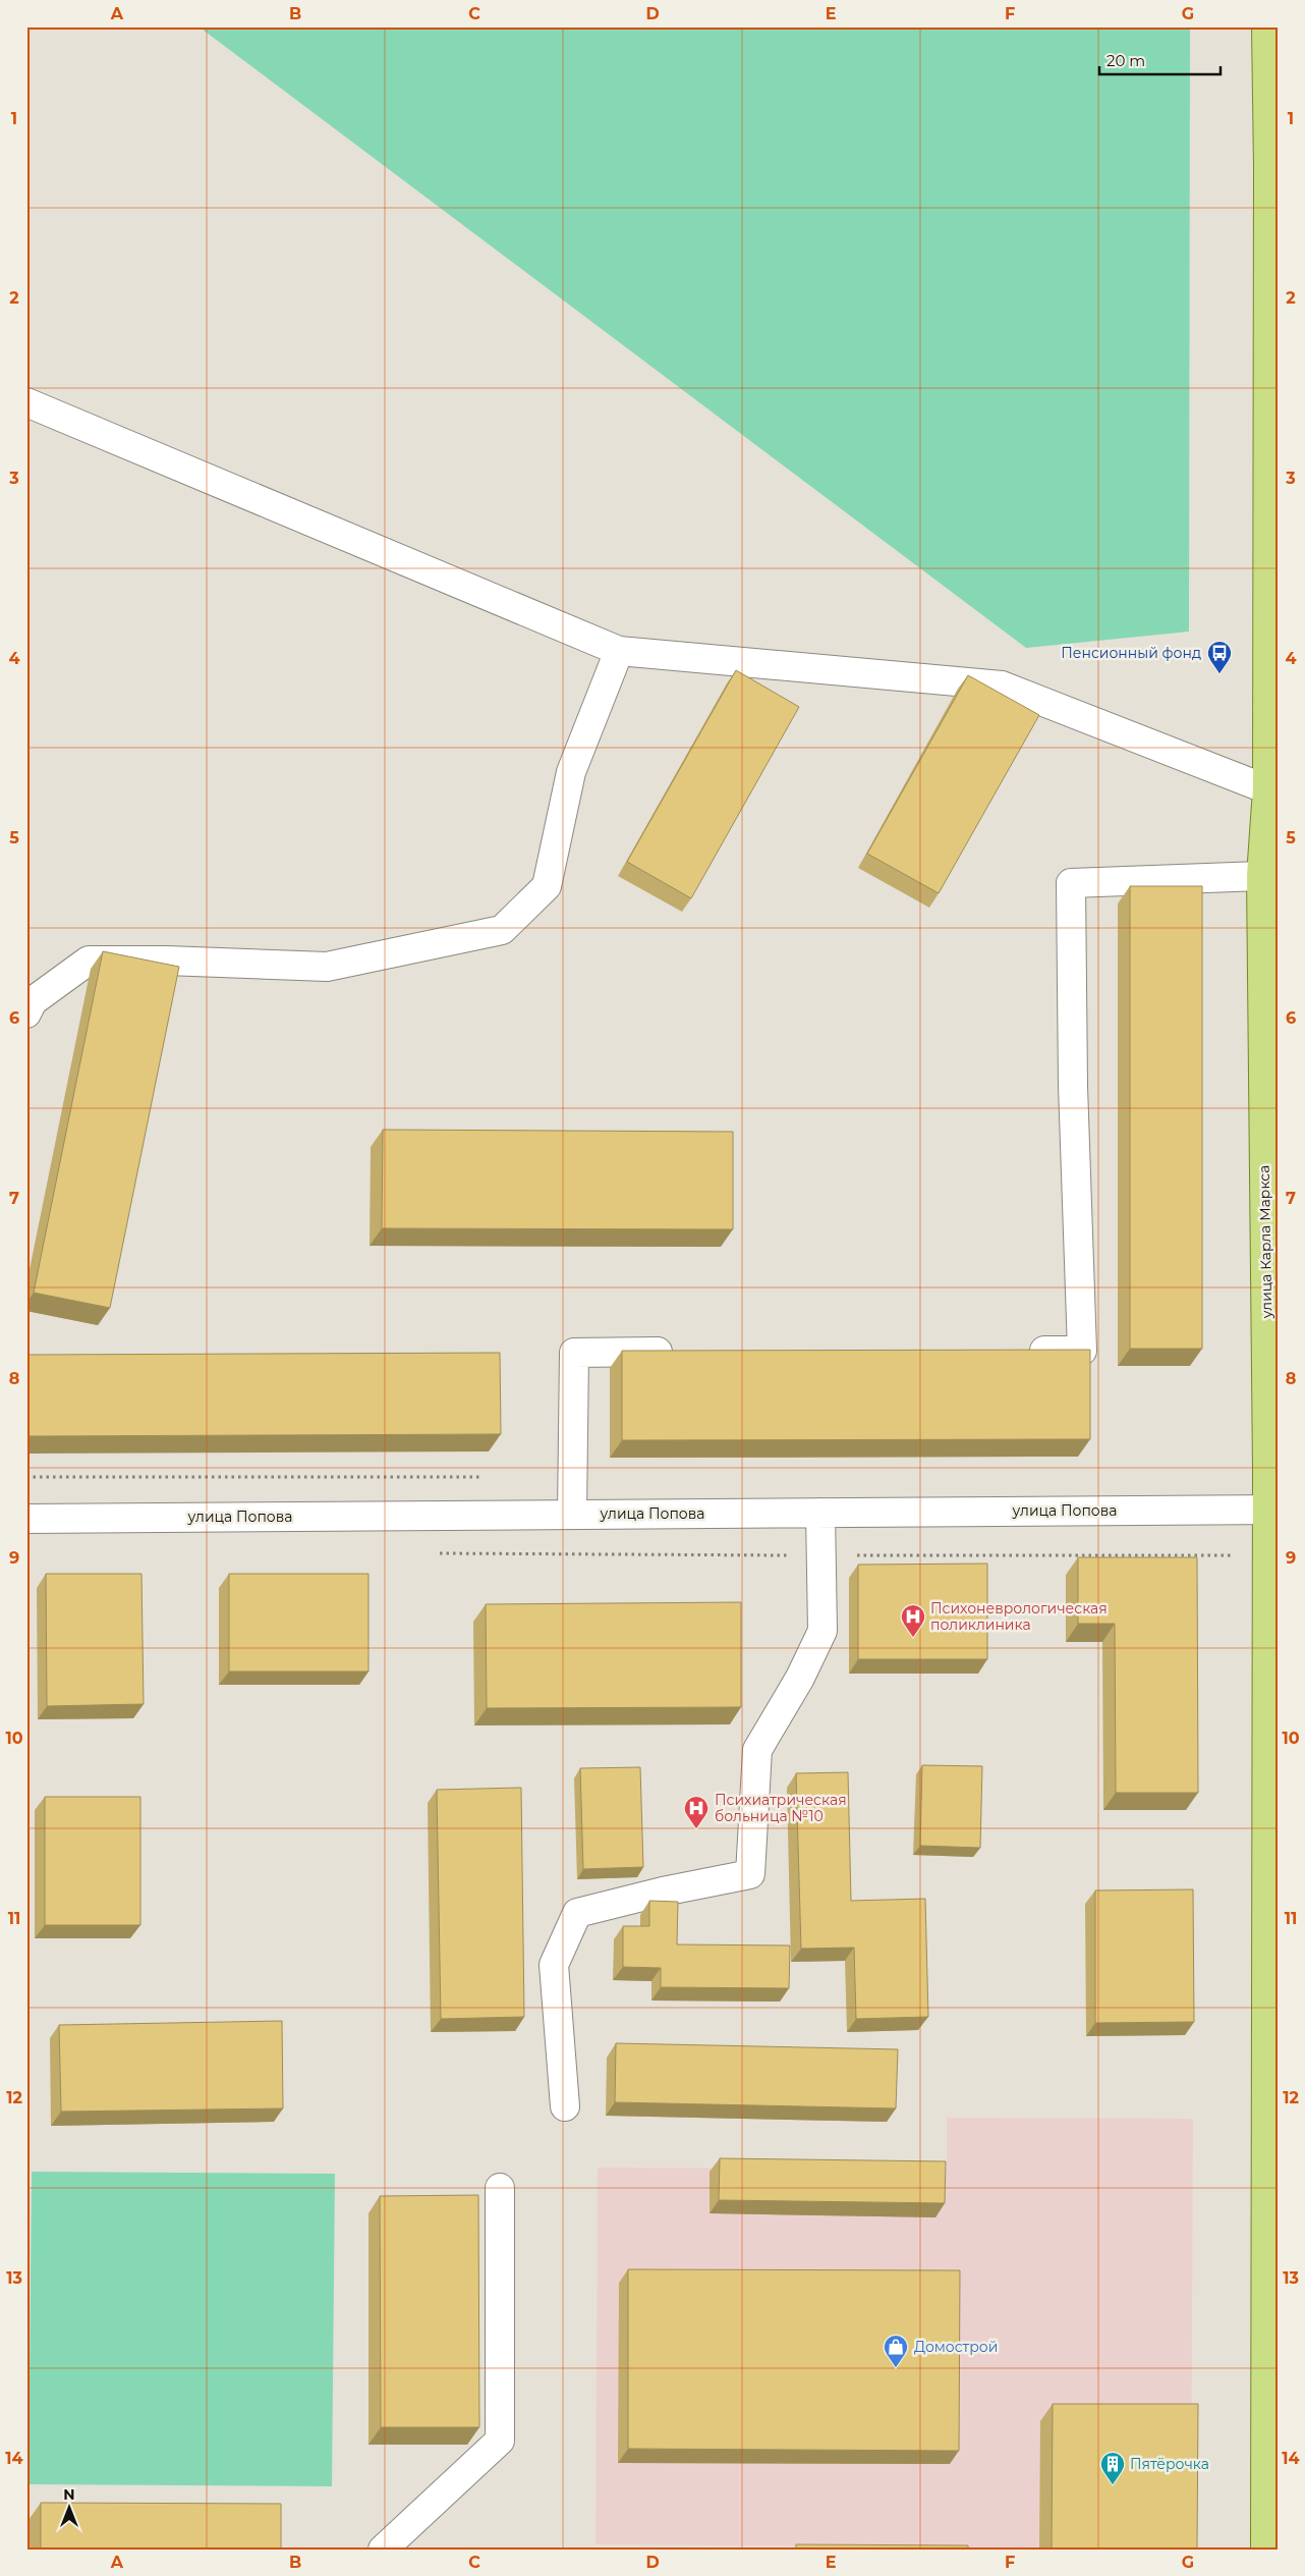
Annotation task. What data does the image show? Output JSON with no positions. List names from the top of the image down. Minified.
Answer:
{"streets":{"main road":["улица Карла Маркса"],"street":["улица Попова"]},"crossings":[["улица Карла Маркса","улица Попова"]],"places":{"bus stop":["Пенсионный фонд"],"hospital":["Психоневрологическая поликлиника","Психиатрическая больница №10"],"shop":["Домострой"],"building":["Пятёрочка"]},"scale_bar":"20 m","north":"top","grid":{"columns":["A","B","C","D","E","F","G"],"rows":["1","2","3","4","5","6","7","8","9","10","11","12","13","14"]}}
